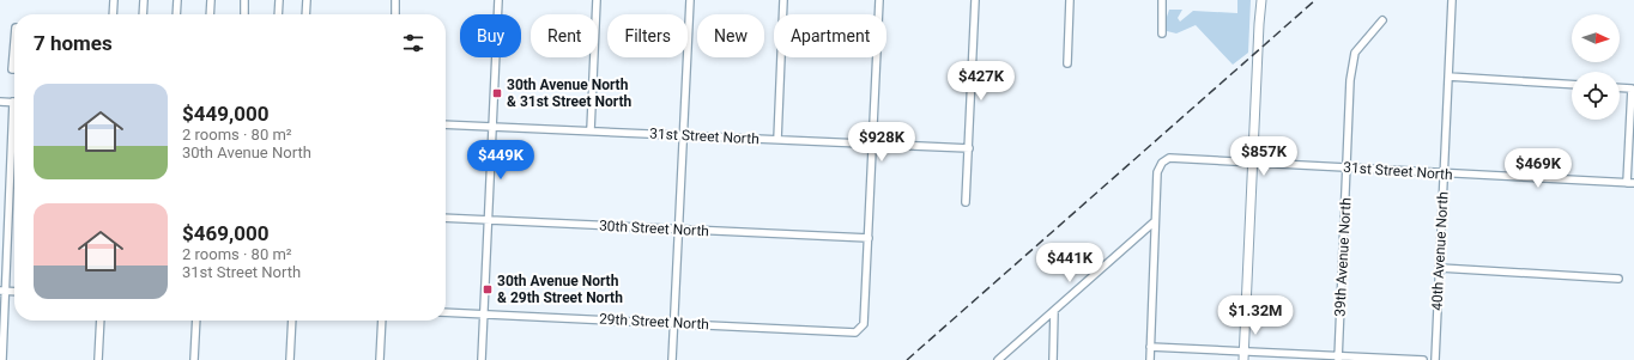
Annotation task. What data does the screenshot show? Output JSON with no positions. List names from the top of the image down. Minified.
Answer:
{"streets":{"street":["31st Street North","30th Street North","40th Avenue North","39th Avenue North","29th Street North"]},"crossings":[["31st Street North","40th Avenue North"],["31st Street North","39th Avenue North"],["30th Street North","29th Street North"]],"places":{"transit":["30th Avenue North & 31st Street North","30th Avenue North & 29th Street North"]},"north":"right","page":{"chip":["Buy","Rent","Filters","New","Apartment"],"heading":"7 homes","price":["$427K","$928K","$857K","$449K","$469K","$441K","$1.32M"],"list":[{"name":"$449,000","note":"2 rooms · 80 m² · 30th Avenue North"},{"name":"$469,000","note":"2 rooms · 80 m² · 31st Street North"}]}}
